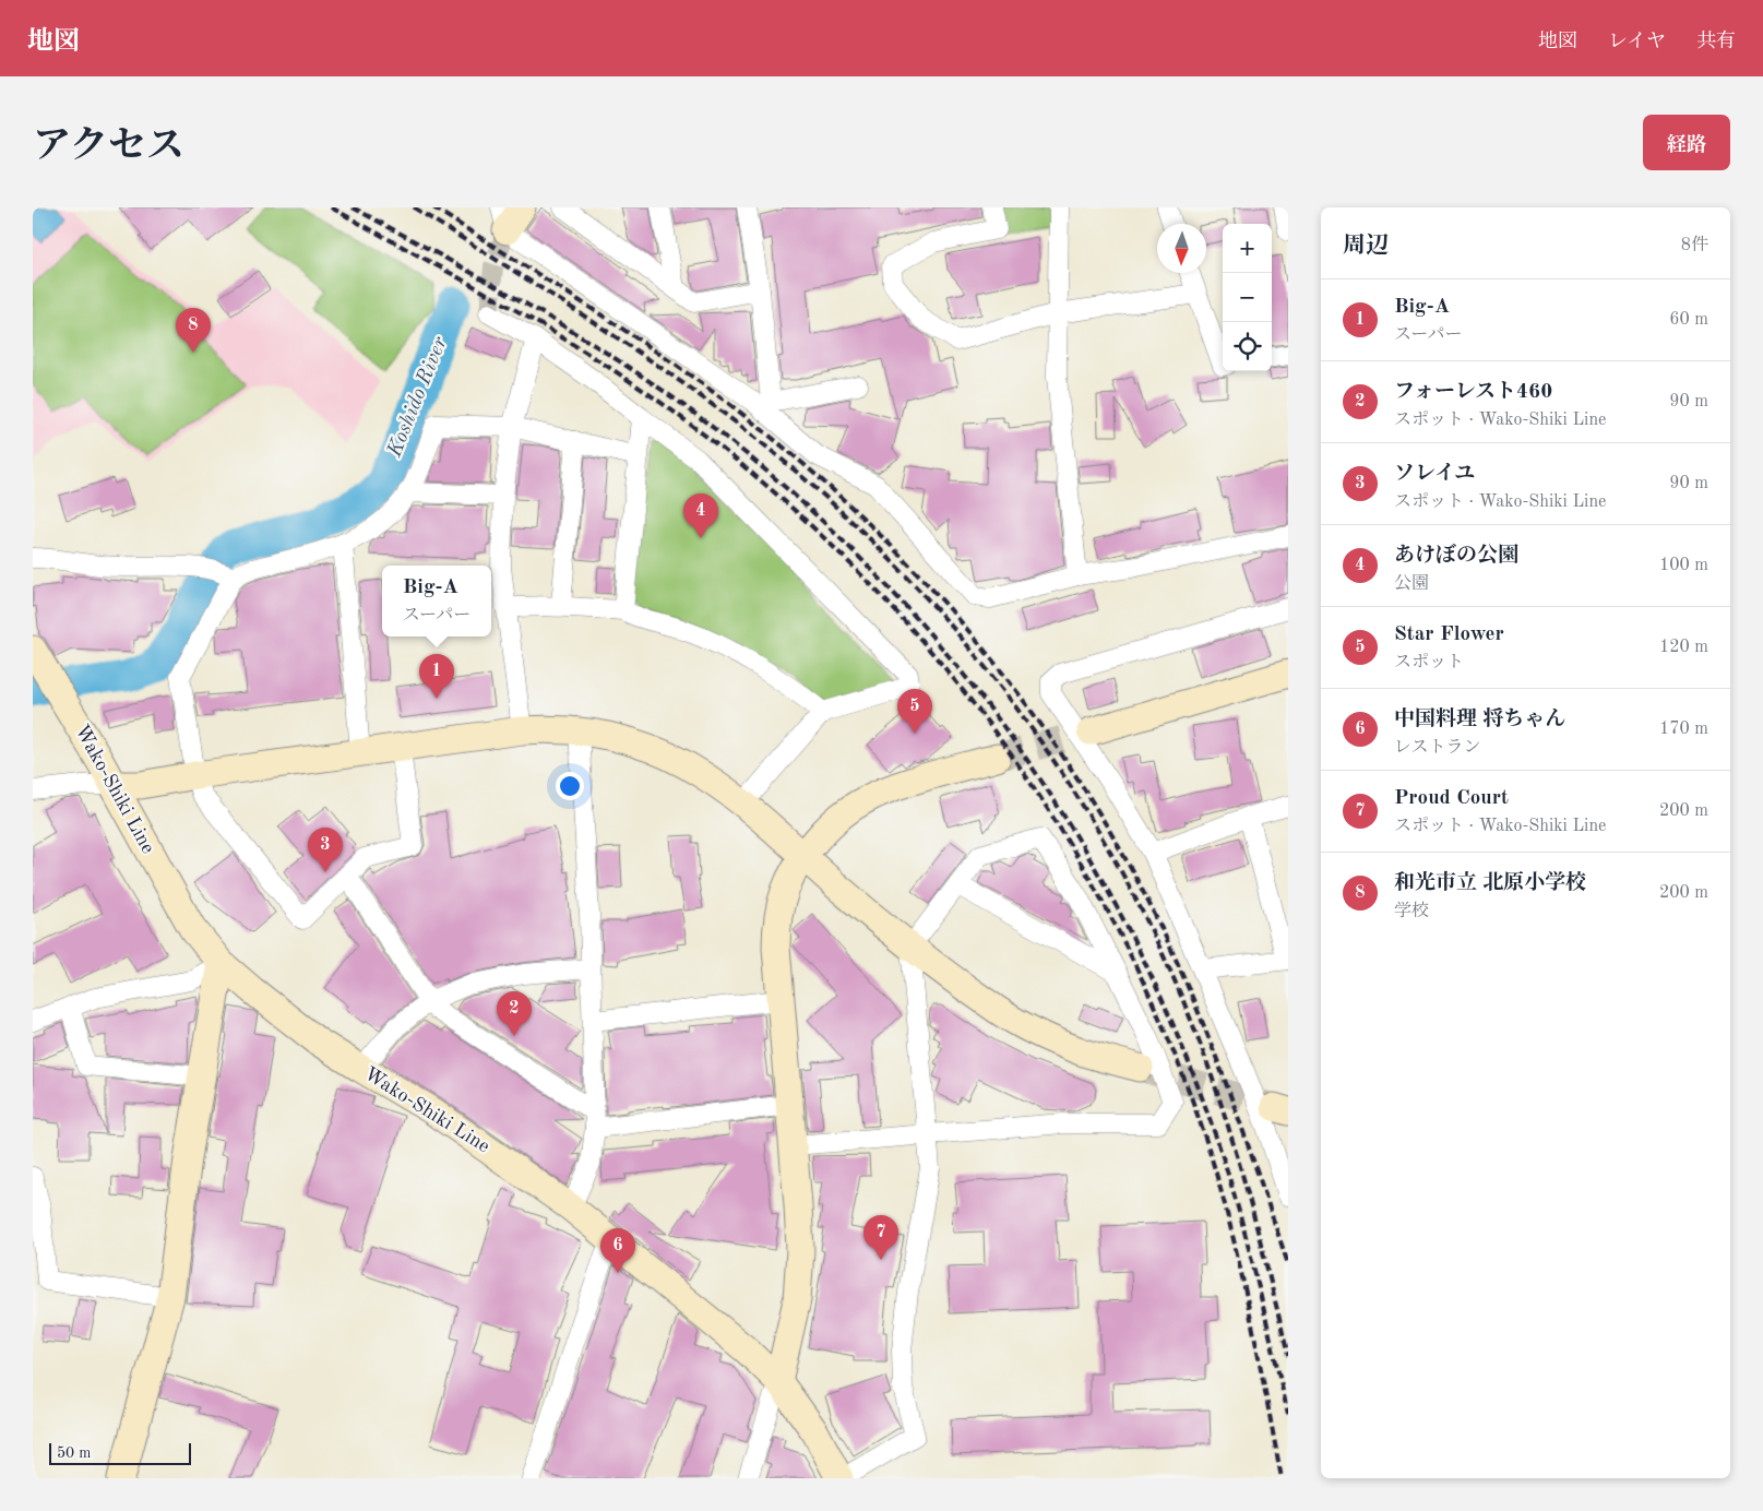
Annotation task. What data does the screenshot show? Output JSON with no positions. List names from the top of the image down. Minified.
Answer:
{"streets":{"street":["Wako-Shiki Line"]},"water":["Koshido River"],"scale_bar":"50 m","north":"bottom","page":{"header":"地図","nav":["地図","レイヤ","共有"],"title":"アクセス","buttons":"経路","heading":["周辺","8件"],"map_buttons":["+","−"],"list":[{"mark":"1","name":"Big-A","note":"スーパー","value":"60 m"},{"mark":"2","name":"フォーレスト460","note":"スポット · Wako-Shiki Line","value":"90 m"},{"mark":"3","name":"ソレイユ","note":"スポット · Wako-Shiki Line","value":"90 m"},{"mark":"4","name":"あけぼの公園","note":"公園","value":"100 m"},{"mark":"5","name":"Star Flower","note":"スポット","value":"120 m"},{"mark":"6","name":"中国料理 将ちゃん","note":"レストラン","value":"170 m"},{"mark":"7","name":"Proud Court","note":"スポット · Wako-Shiki Line","value":"200 m"},{"mark":"8","name":"和光市立 北原小学校","note":"学校","value":"200 m"}],"pins":["8","4","1","5","3","2","7","6"],"popup":["Big-A","スーパー"],"scale":"50 m"}}
